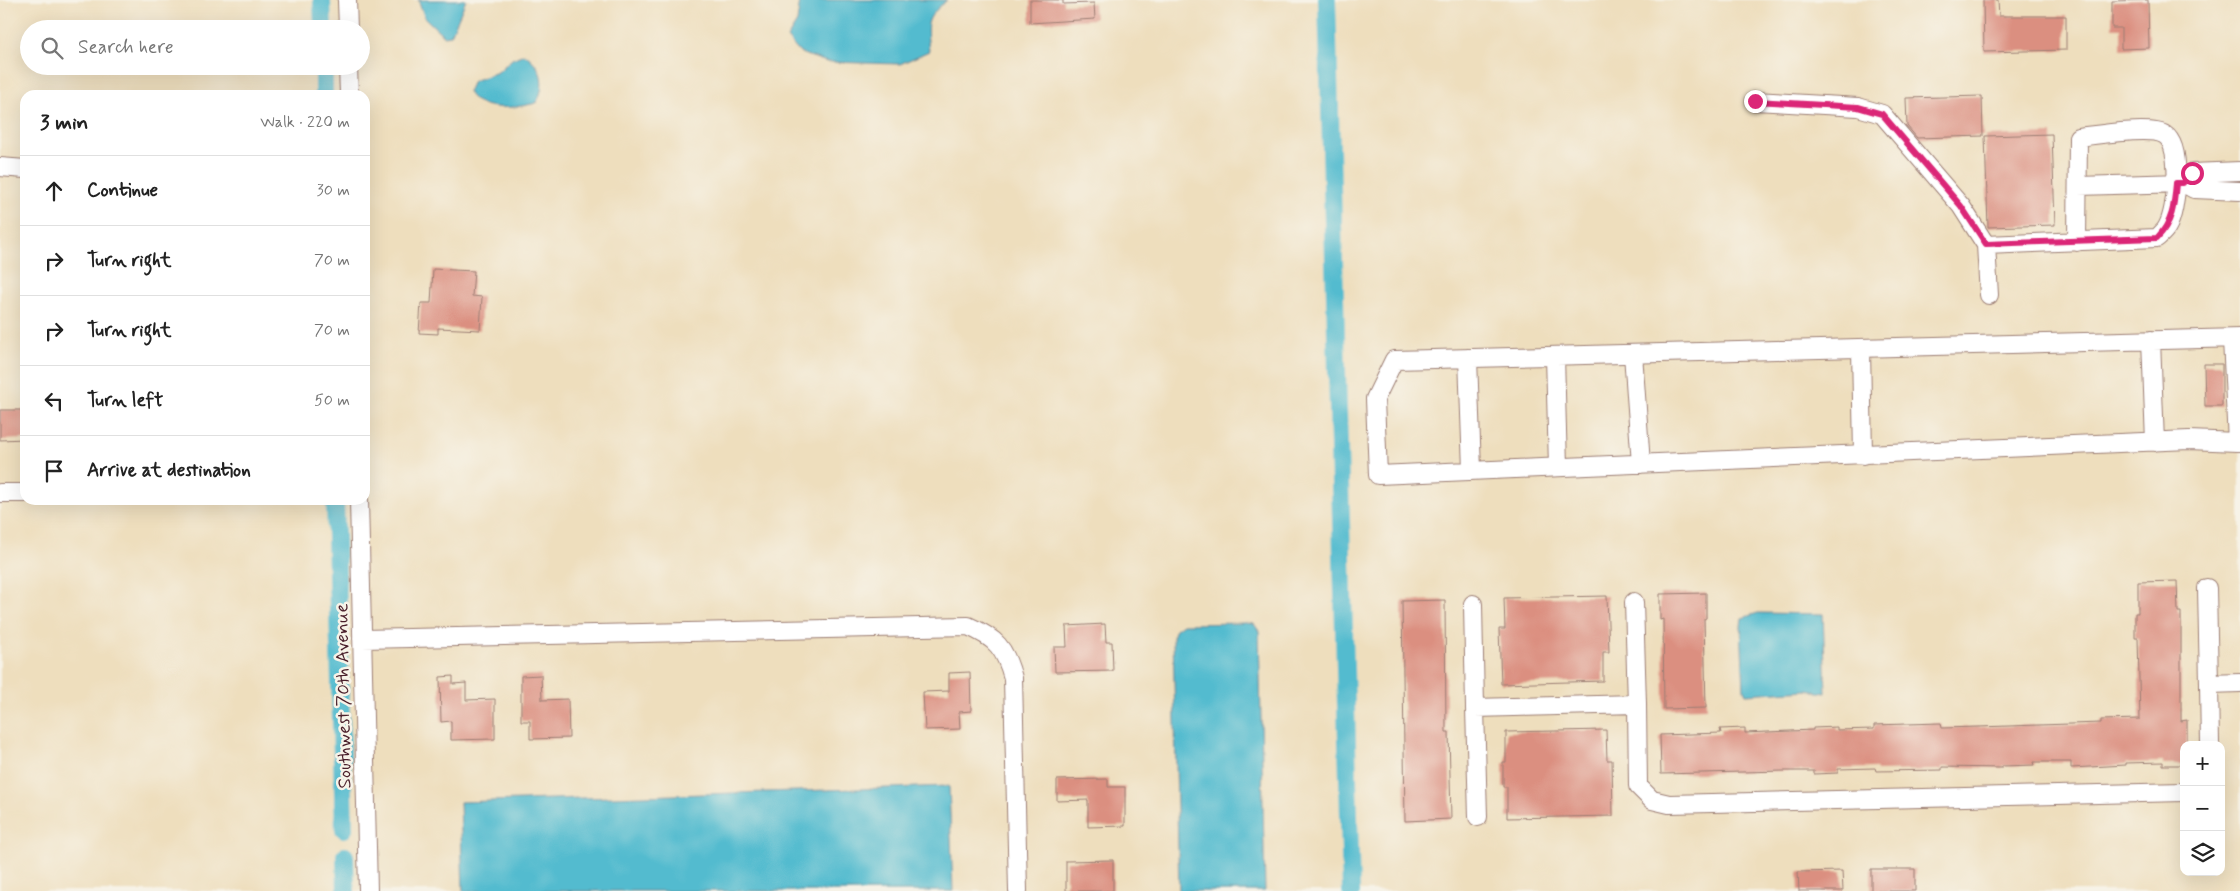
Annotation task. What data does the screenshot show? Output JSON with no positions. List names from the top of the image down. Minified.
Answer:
{"streets":{"street":["Southwest 70th Avenue"]},"page":{"search":"Search here","heading":["3 min","Walk · 220 m"],"list":[["Continue","30 m"],["Turn right","70 m"],["Turn right","70 m"],["Turn left","50 m"],"Arrive at destination"],"map_buttons":["+","−"]}}
